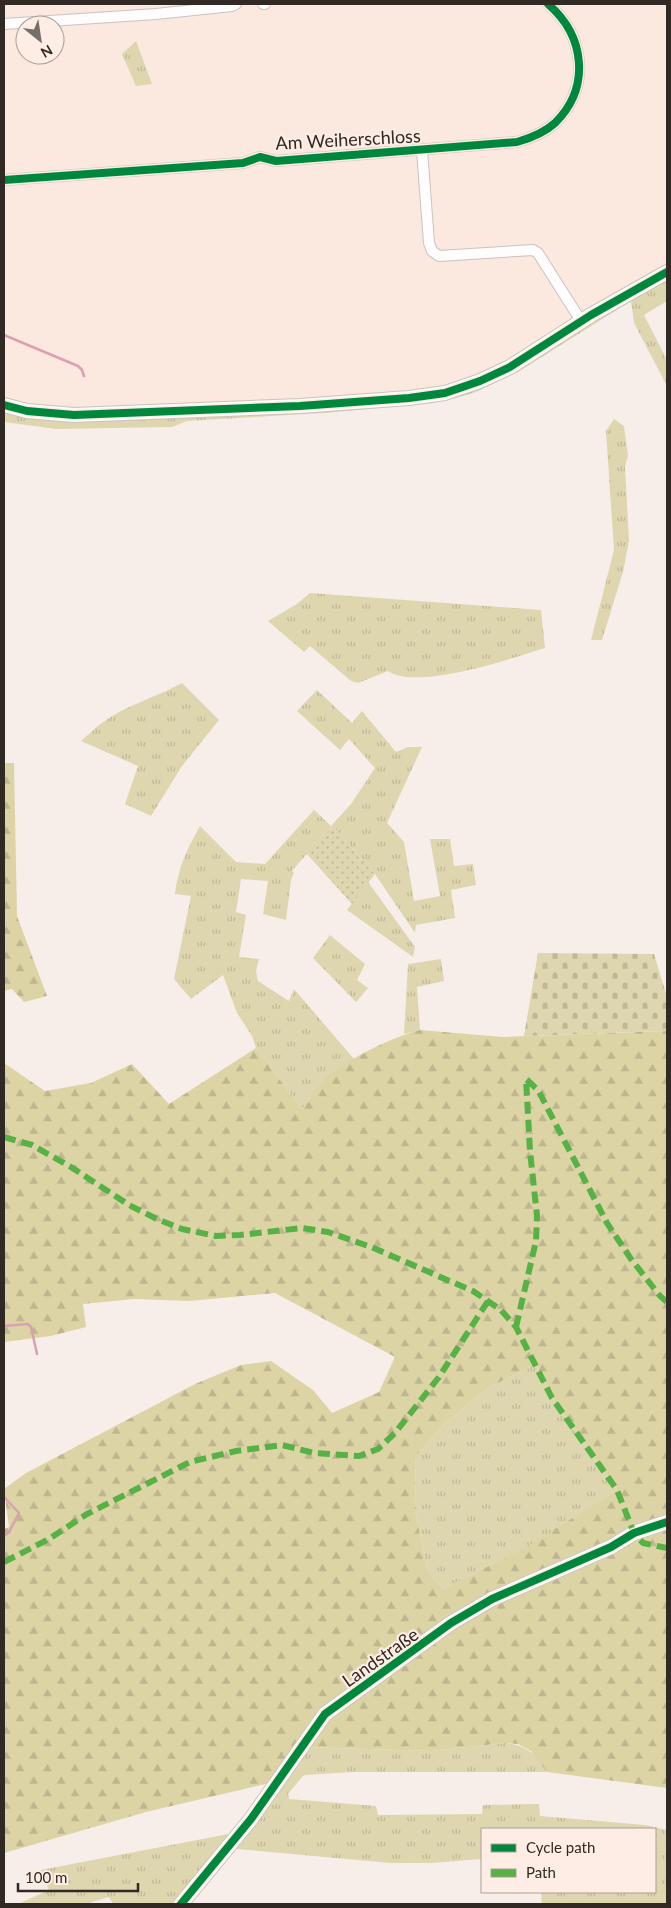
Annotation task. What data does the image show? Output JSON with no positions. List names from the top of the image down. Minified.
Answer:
{"streets":{"street":["Am Weiherschloss","Landstraße"]},"legend":["Cycle path","Path"],"scale_bar":"100 m","north":"bottom right"}
